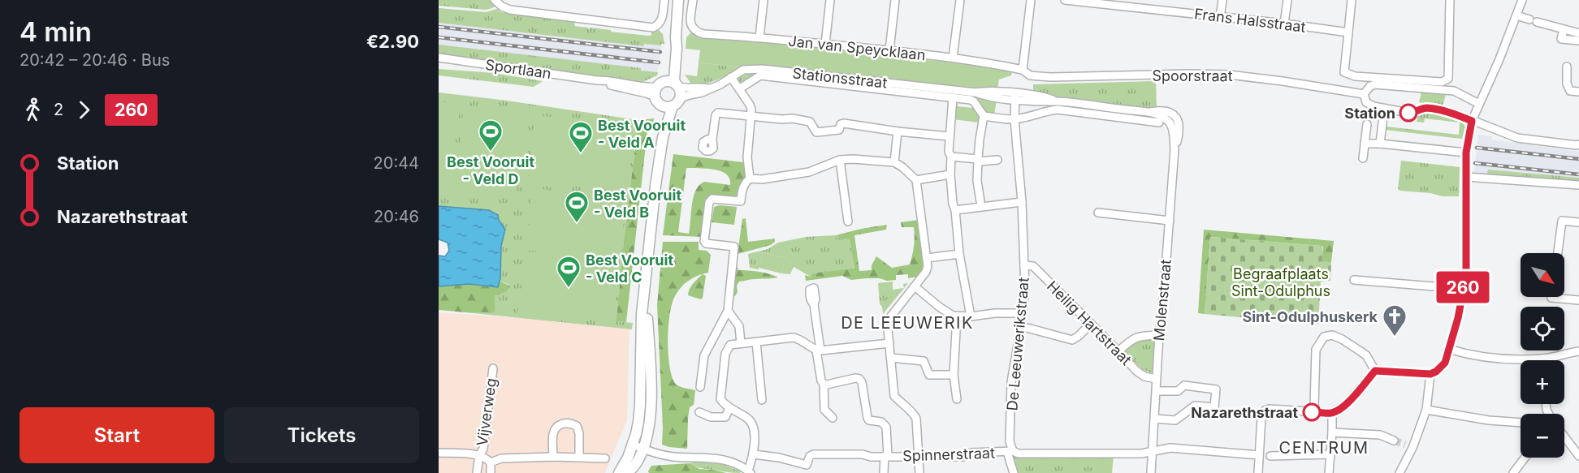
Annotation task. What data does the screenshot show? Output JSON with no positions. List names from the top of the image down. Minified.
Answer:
{"streets":{"street":["Frans Halsstraat","Jan van Speycklaan","Sportlaan","Spoorstraat","Stationsstraat","Molenstraat","Heilig Hartstraat","De Leeuwerikstraat","Vijverweg","Spinnerstraat"]},"crossings":[["Jan van Speycklaan","Spoorstraat"],["Sportlaan","Stationsstraat"],["Stationsstraat","Molenstraat"],["Stationsstraat","De Leeuwerikstraat"],["Molenstraat","Heilig Hartstraat"],["Molenstraat","Spinnerstraat"],["Heilig Hartstraat","De Leeuwerikstraat"],["De Leeuwerikstraat","Spinnerstraat"]],"districts":["DE LEEUWERIK","CENTRUM"],"parks":["Begraafplaats Sint-Odulphus"],"places":{"other":["Station","Nazarethstraat"],"sports":["Best Vooruit - Veld D","Best Vooruit - Veld A","Best Vooruit - Veld B","Best Vooruit - Veld C"],"church":["Sint-Odulphuskerk"]},"lines":["bus line 260"],"north":"bottom right","page":{"heading":["4 min","20:42 – 20:46 · Bus","€2.90"],"on_map":"260","legs":["2","260"],"list":[{"name":"Station","value":"20:44"},{"name":"Nazarethstraat","value":"20:46"}],"map_buttons":["+","−"],"buttons":["Start","Tickets"]}}
